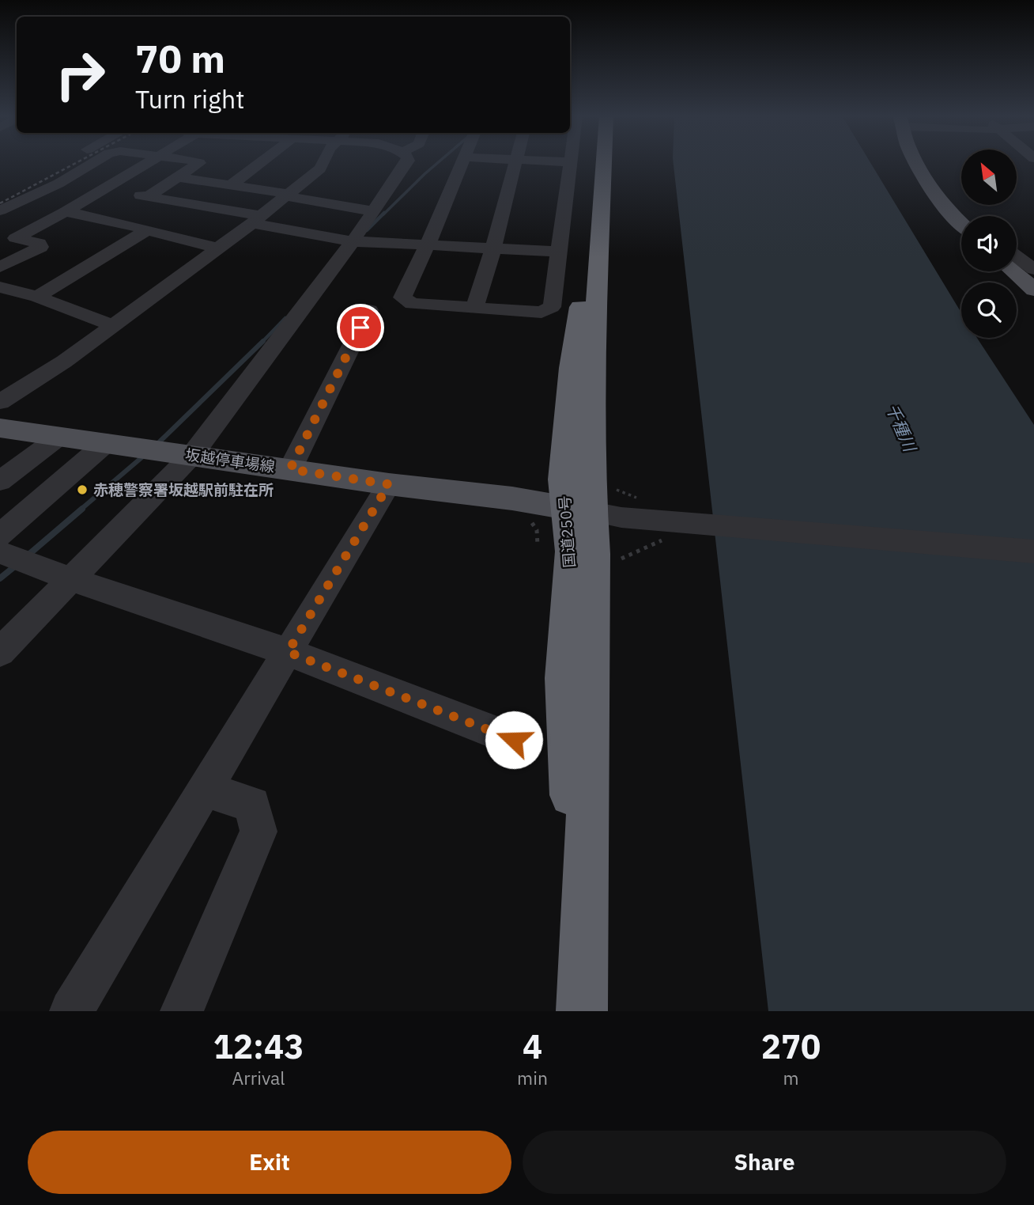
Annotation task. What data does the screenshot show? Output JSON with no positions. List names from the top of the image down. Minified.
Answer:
{"streets":{"highway":["国道250号"],"main road":["坂越停車場線"]},"crossings":[["坂越停車場線","国道250号"]],"water":["千種川"],"places":["赤穂警察署坂越駅前駐在所"],"north":"top left","page":{"turn":["70 m","Turn right"],"eta":["12:43","Arrival","4","min","270","m"],"buttons":["Exit","Share"]}}
